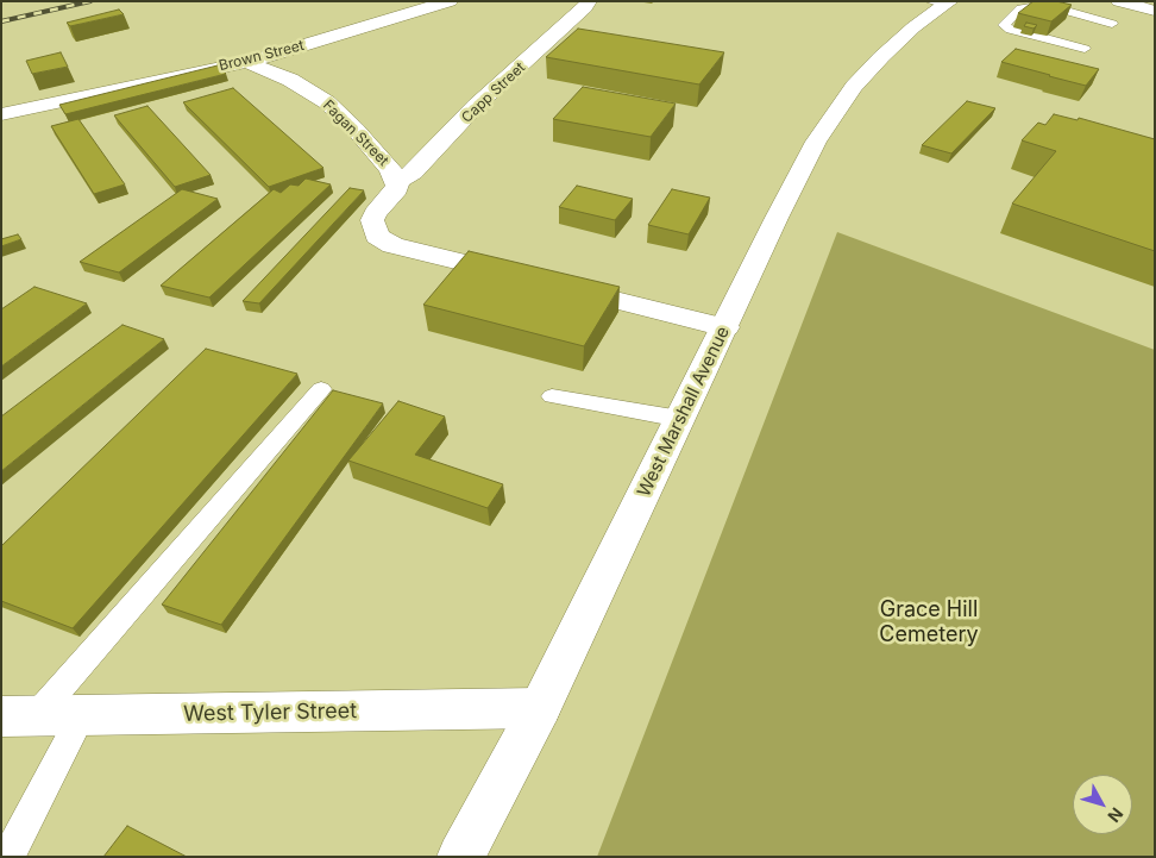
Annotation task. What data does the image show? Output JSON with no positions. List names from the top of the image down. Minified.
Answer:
{"streets":{"street":["Brown Street","Capp Street","Fagan Street","West Marshall Avenue","West Tyler Street"]},"crossings":[["Brown Street","Fagan Street"],["Capp Street","Fagan Street"],["Fagan Street","West Marshall Avenue"],["West Marshall Avenue","West Tyler Street"]],"parks":["Grace Hill Cemetery"],"north":"bottom right"}
